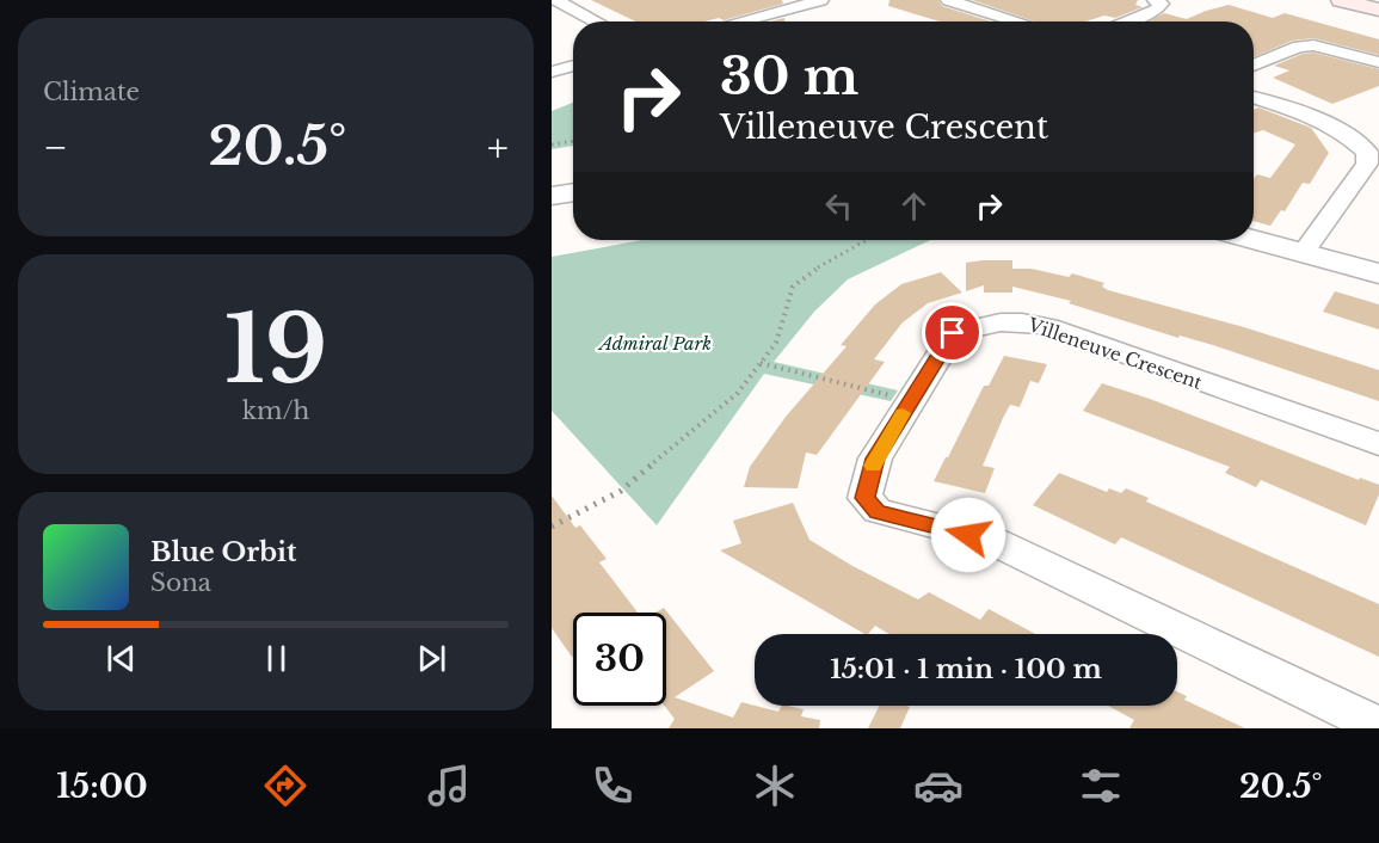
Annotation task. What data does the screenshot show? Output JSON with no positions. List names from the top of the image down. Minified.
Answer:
{"streets":{"street":["Villeneuve Crescent"]},"parks":["Admiral Park"],"page":{"tile":["Climate",["19","km/h"]],"turn":["30 m","Villeneuve Crescent"],"heat":["−","20.5°","+"],"song":["Blue Orbit","Sona"],"limit":"30","trip":"15:01 · 1 min · 100 m","tabs":["15:00","20.5°"]}}
